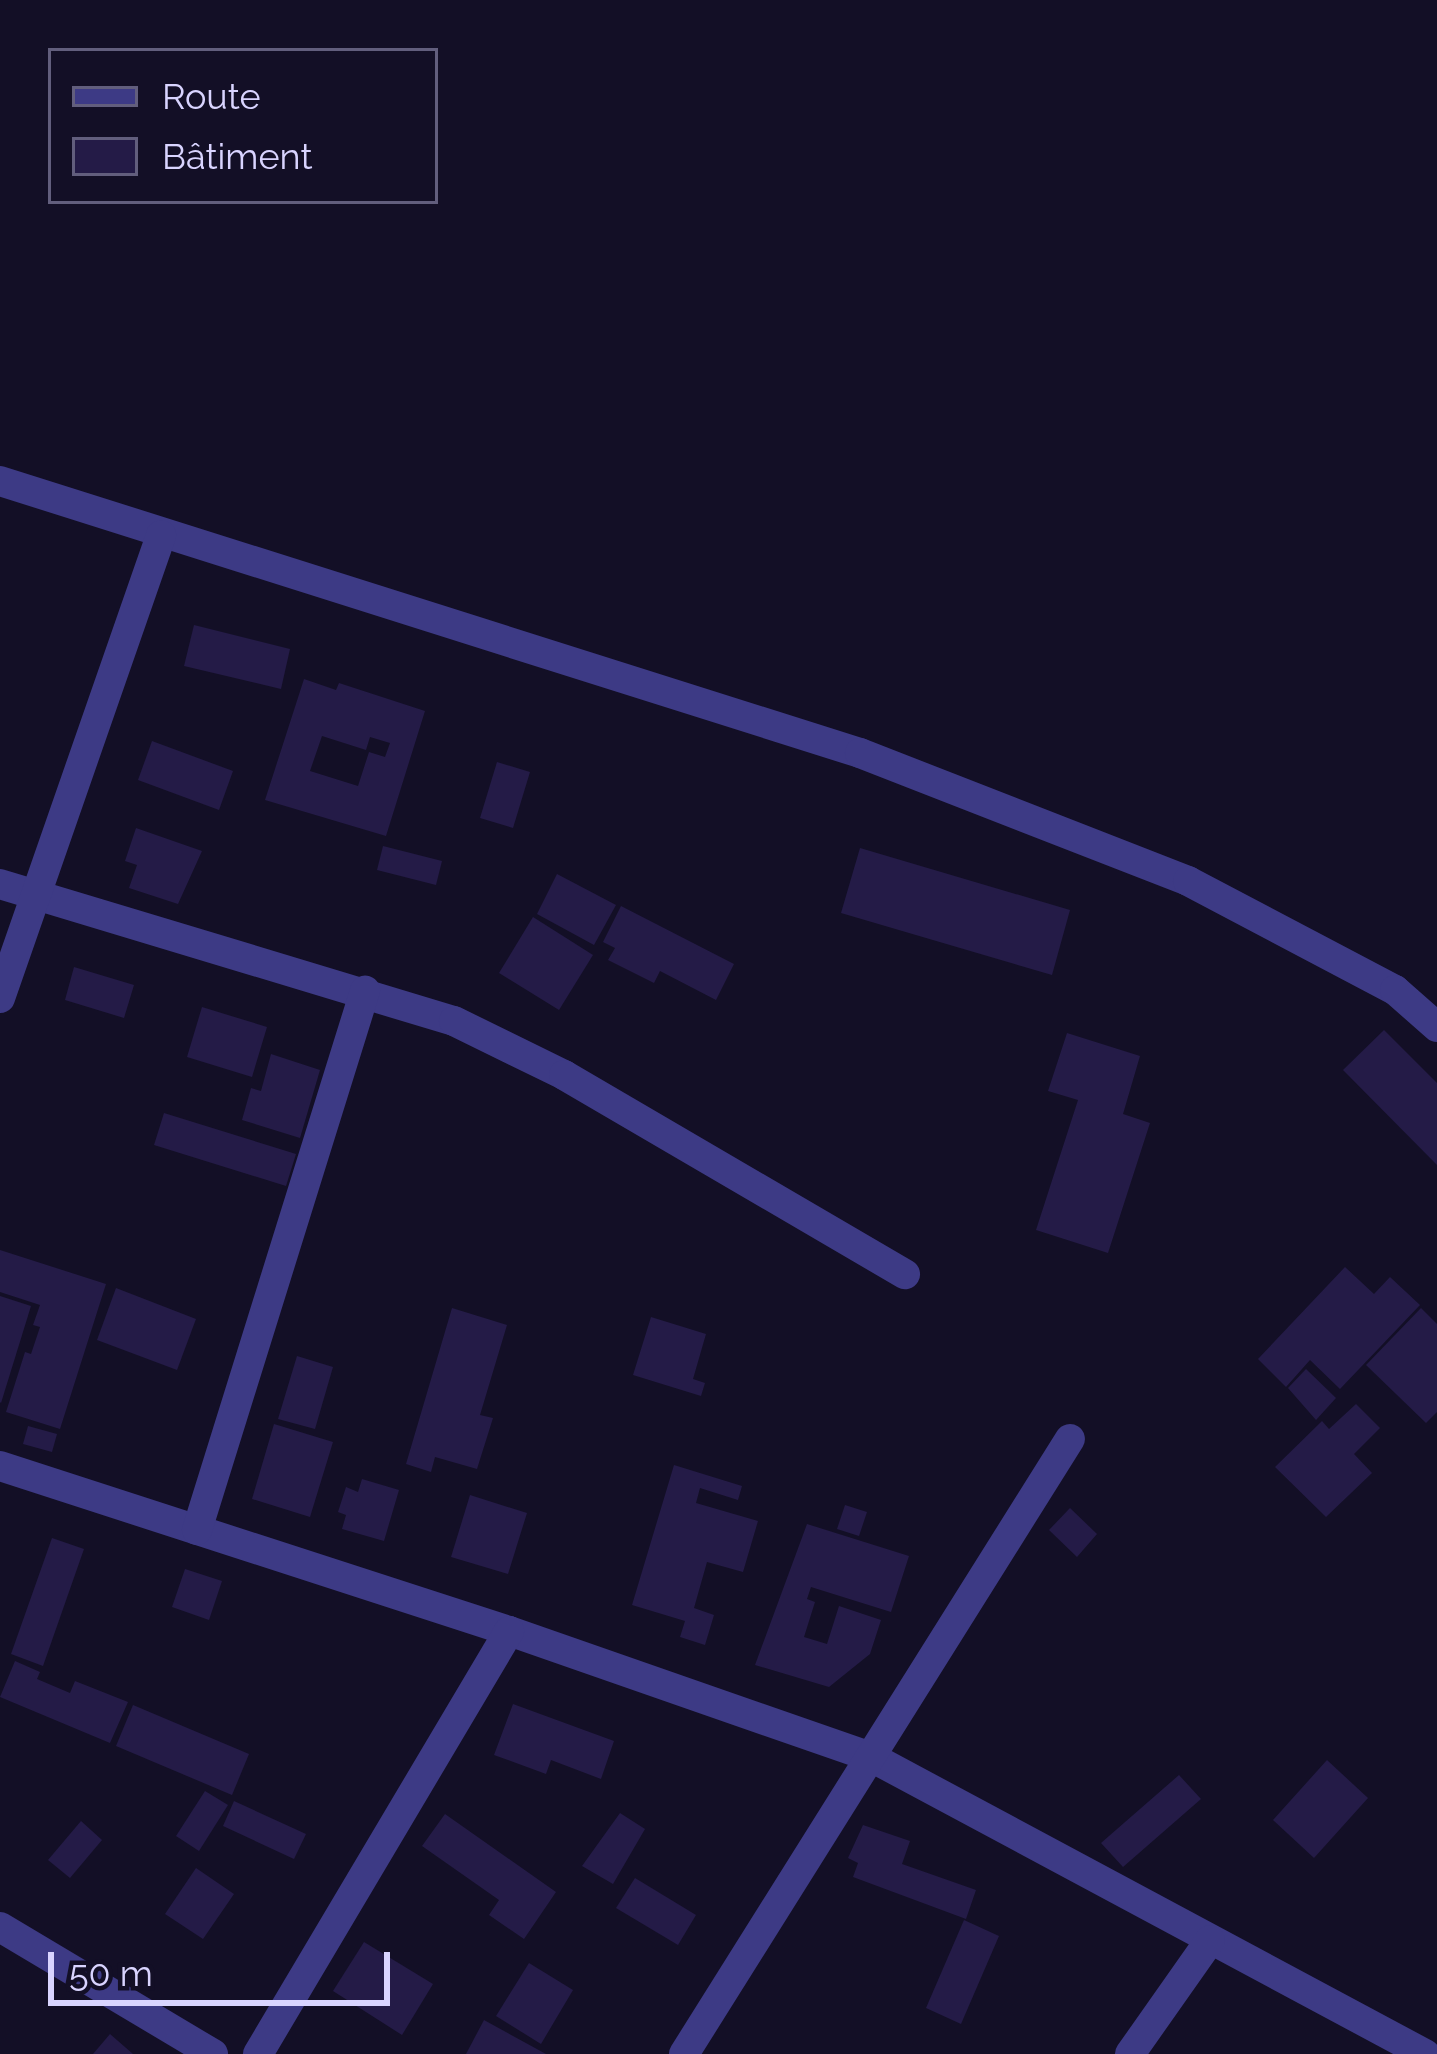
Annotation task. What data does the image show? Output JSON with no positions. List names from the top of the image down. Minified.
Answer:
{"legend":["Route","Bâtiment"],"scale_bar":"50 m"}
